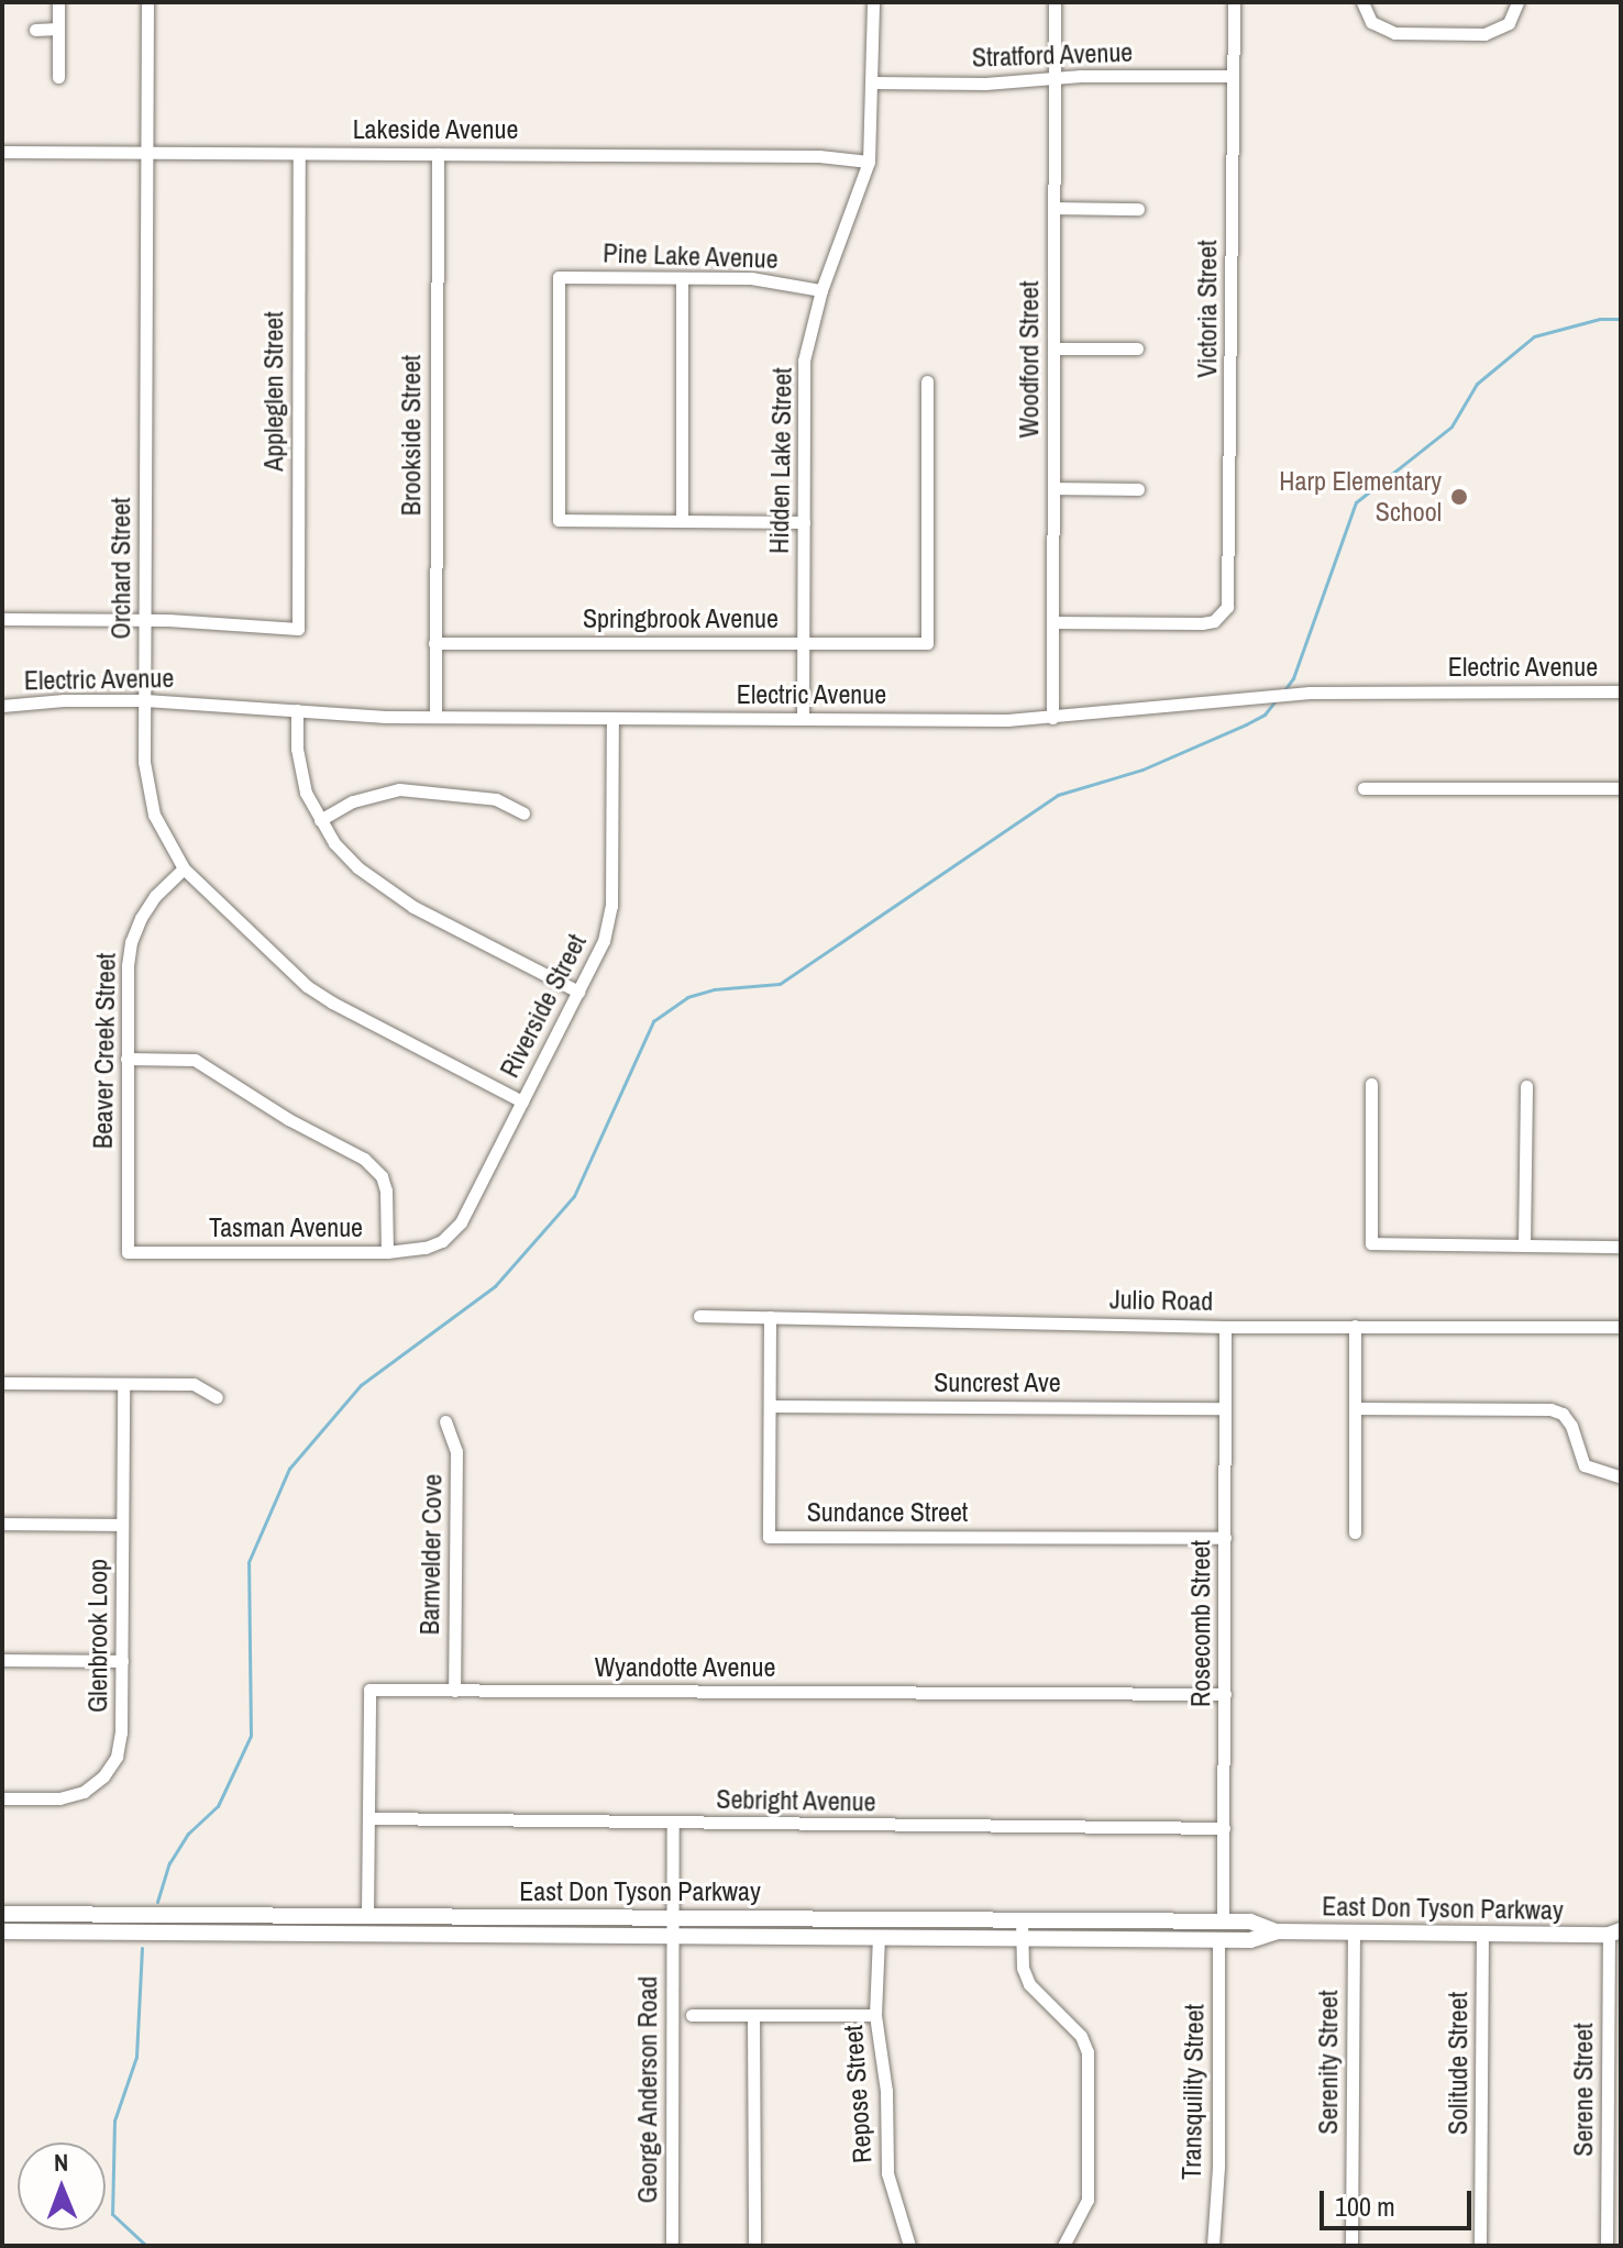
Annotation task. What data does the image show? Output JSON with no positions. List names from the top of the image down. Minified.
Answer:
{"streets":{"main road":["East Don Tyson Parkway"],"street":["Stratford Avenue","Lakeside Avenue","Pine Lake Avenue","Victoria Street","Woodford Street","Appleglen Street","Brookside Street","Hidden Lake Street","Orchard Street","Springbrook Avenue","Electric Avenue","Riverside Street","Beaver Creek Street","Tasman Avenue","Julio Road","Suncrest Ave","Sundance Street","Barnvelder Cove","Rosecomb Street","Glenbrook Loop","Wyandotte Avenue","Sebright Avenue","Serenity Street","Solitude Street","George Anderson Road","Serene Street","Transquility Street","Repose Street"]},"crossings":[["Stratford Avenue","Victoria Street"],["Stratford Avenue","Woodford Street"],["Stratford Avenue","Hidden Lake Street"],["Lakeside Avenue","Appleglen Street"],["Lakeside Avenue","Brookside Street"],["Lakeside Avenue","Hidden Lake Street"],["Lakeside Avenue","Orchard Street"],["Pine Lake Avenue","Hidden Lake Street"],["Victoria Street","Woodford Street"],["Woodford Street","Electric Avenue"],["Appleglen Street","Orchard Street"],["Brookside Street","Springbrook Avenue"],["Brookside Street","Electric Avenue"],["Hidden Lake Street","Springbrook Avenue"],["Hidden Lake Street","Electric Avenue"],["Orchard Street","Electric Avenue"],["Orchard Street","Riverside Street"],["Orchard Street","Beaver Creek Street"],["Electric Avenue","Riverside Street"],["Riverside Street","Tasman Avenue"],["Beaver Creek Street","Tasman Avenue"],["Julio Road","Sundance Street"],["Julio Road","Rosecomb Street"],["Suncrest Ave","Sundance Street"],["Suncrest Ave","Rosecomb Street"],["Sundance Street","Rosecomb Street"],["Barnvelder Cove","Wyandotte Avenue"],["Rosecomb Street","Wyandotte Avenue"],["Rosecomb Street","Sebright Avenue"],["Rosecomb Street","East Don Tyson Parkway"],["Wyandotte Avenue","Sebright Avenue"],["Wyandotte Avenue","East Don Tyson Parkway"],["Sebright Avenue","George Anderson Road"],["East Don Tyson Parkway","Serenity Street"],["East Don Tyson Parkway","Solitude Street"],["East Don Tyson Parkway","George Anderson Road"],["East Don Tyson Parkway","Serene Street"],["East Don Tyson Parkway","Transquility Street"],["East Don Tyson Parkway","Repose Street"]],"places":["Harp Elementary School"],"scale_bar":"100 m","north":"top"}
